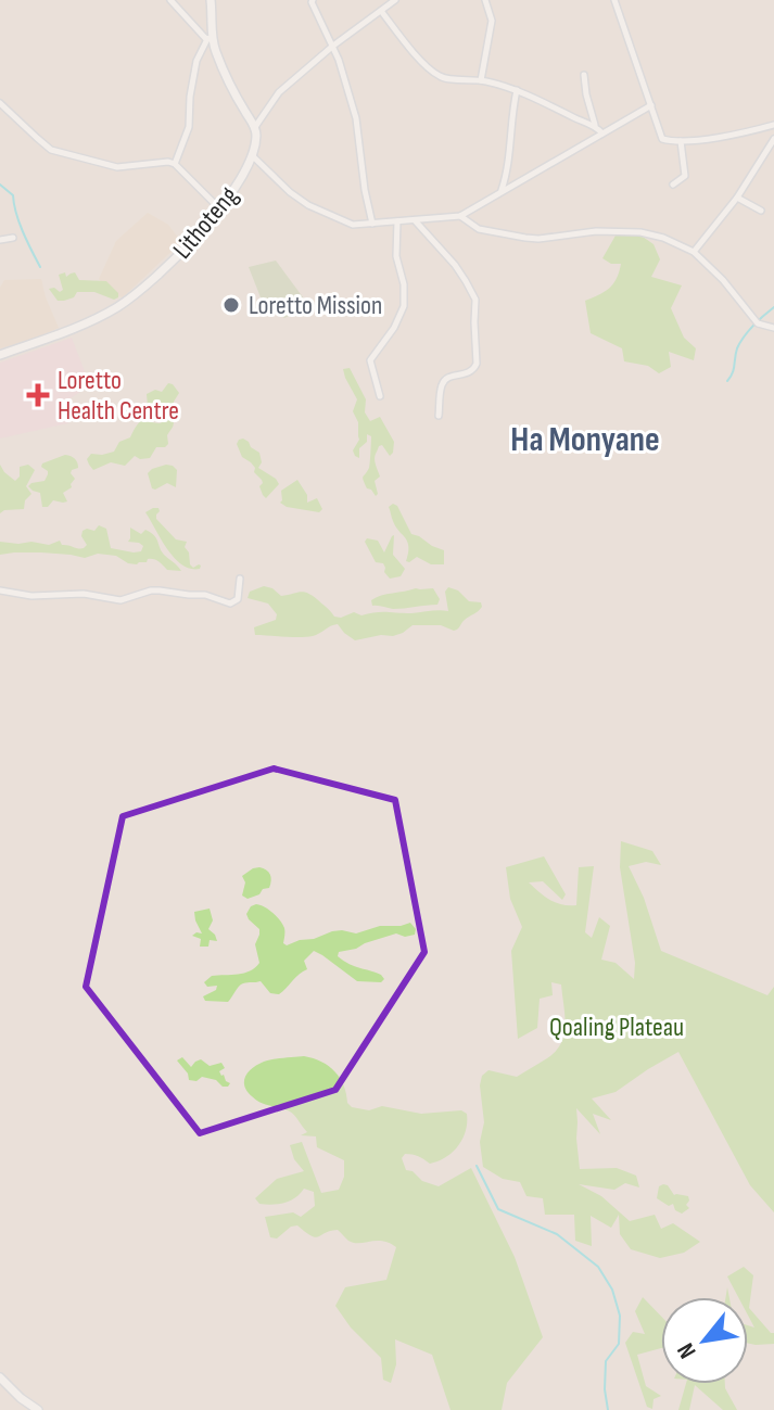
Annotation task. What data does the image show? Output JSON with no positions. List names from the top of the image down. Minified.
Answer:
{"streets":{"main road":["Lithoteng"]},"districts":["Ha Monyane"],"parks":["Qoaling Plateau"],"places":{"other":["Loretto Mission"],"health":["Loretto Health Centre"]},"north":"bottom left"}
